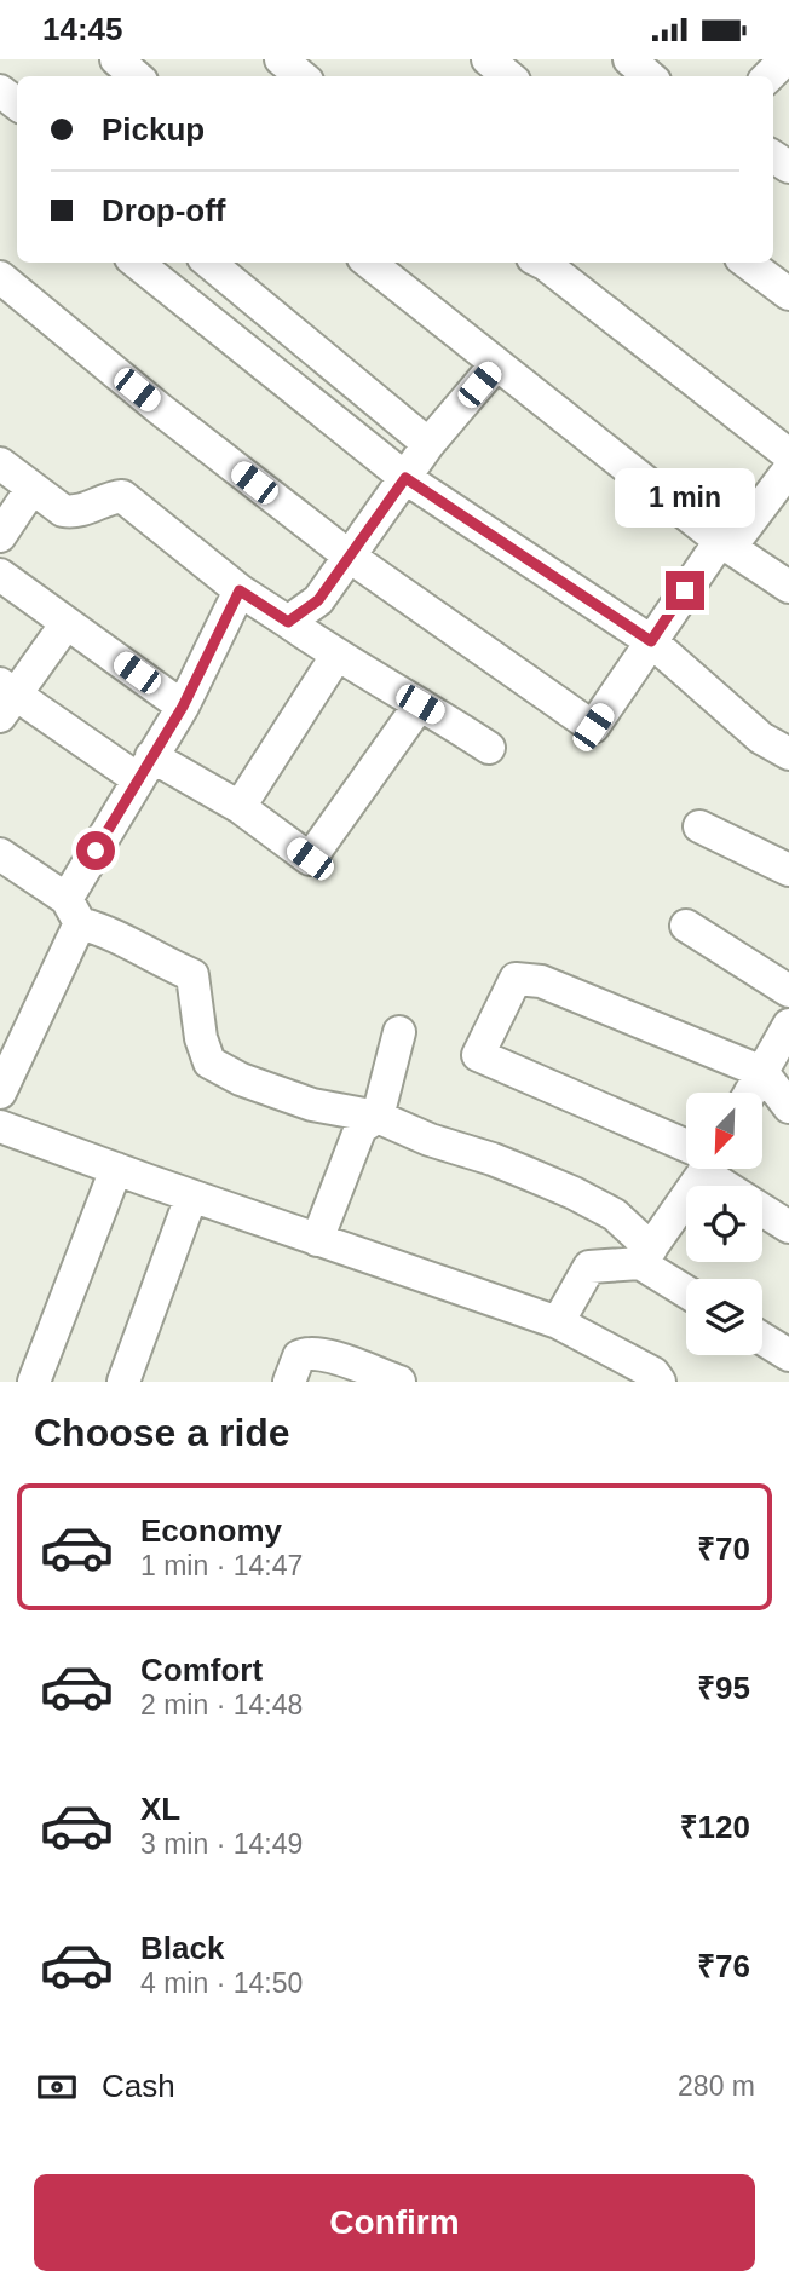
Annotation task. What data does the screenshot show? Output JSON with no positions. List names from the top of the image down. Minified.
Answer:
{"north":"bottom left","page":{"status":"14:45","banner":["Pickup","Drop-off"],"bubble":"1 min","heading":"Choose a ride","list":[{"name":"Economy","note":"1 min · 14:47","value":"₹70"},{"name":"Comfort","note":"2 min · 14:48","value":"₹95"},{"name":"XL","note":"3 min · 14:49","value":"₹120"},{"name":"Black","note":"4 min · 14:50","value":"₹76"}],"pay":["Cash","280 m"],"buttons":"Confirm"}}
